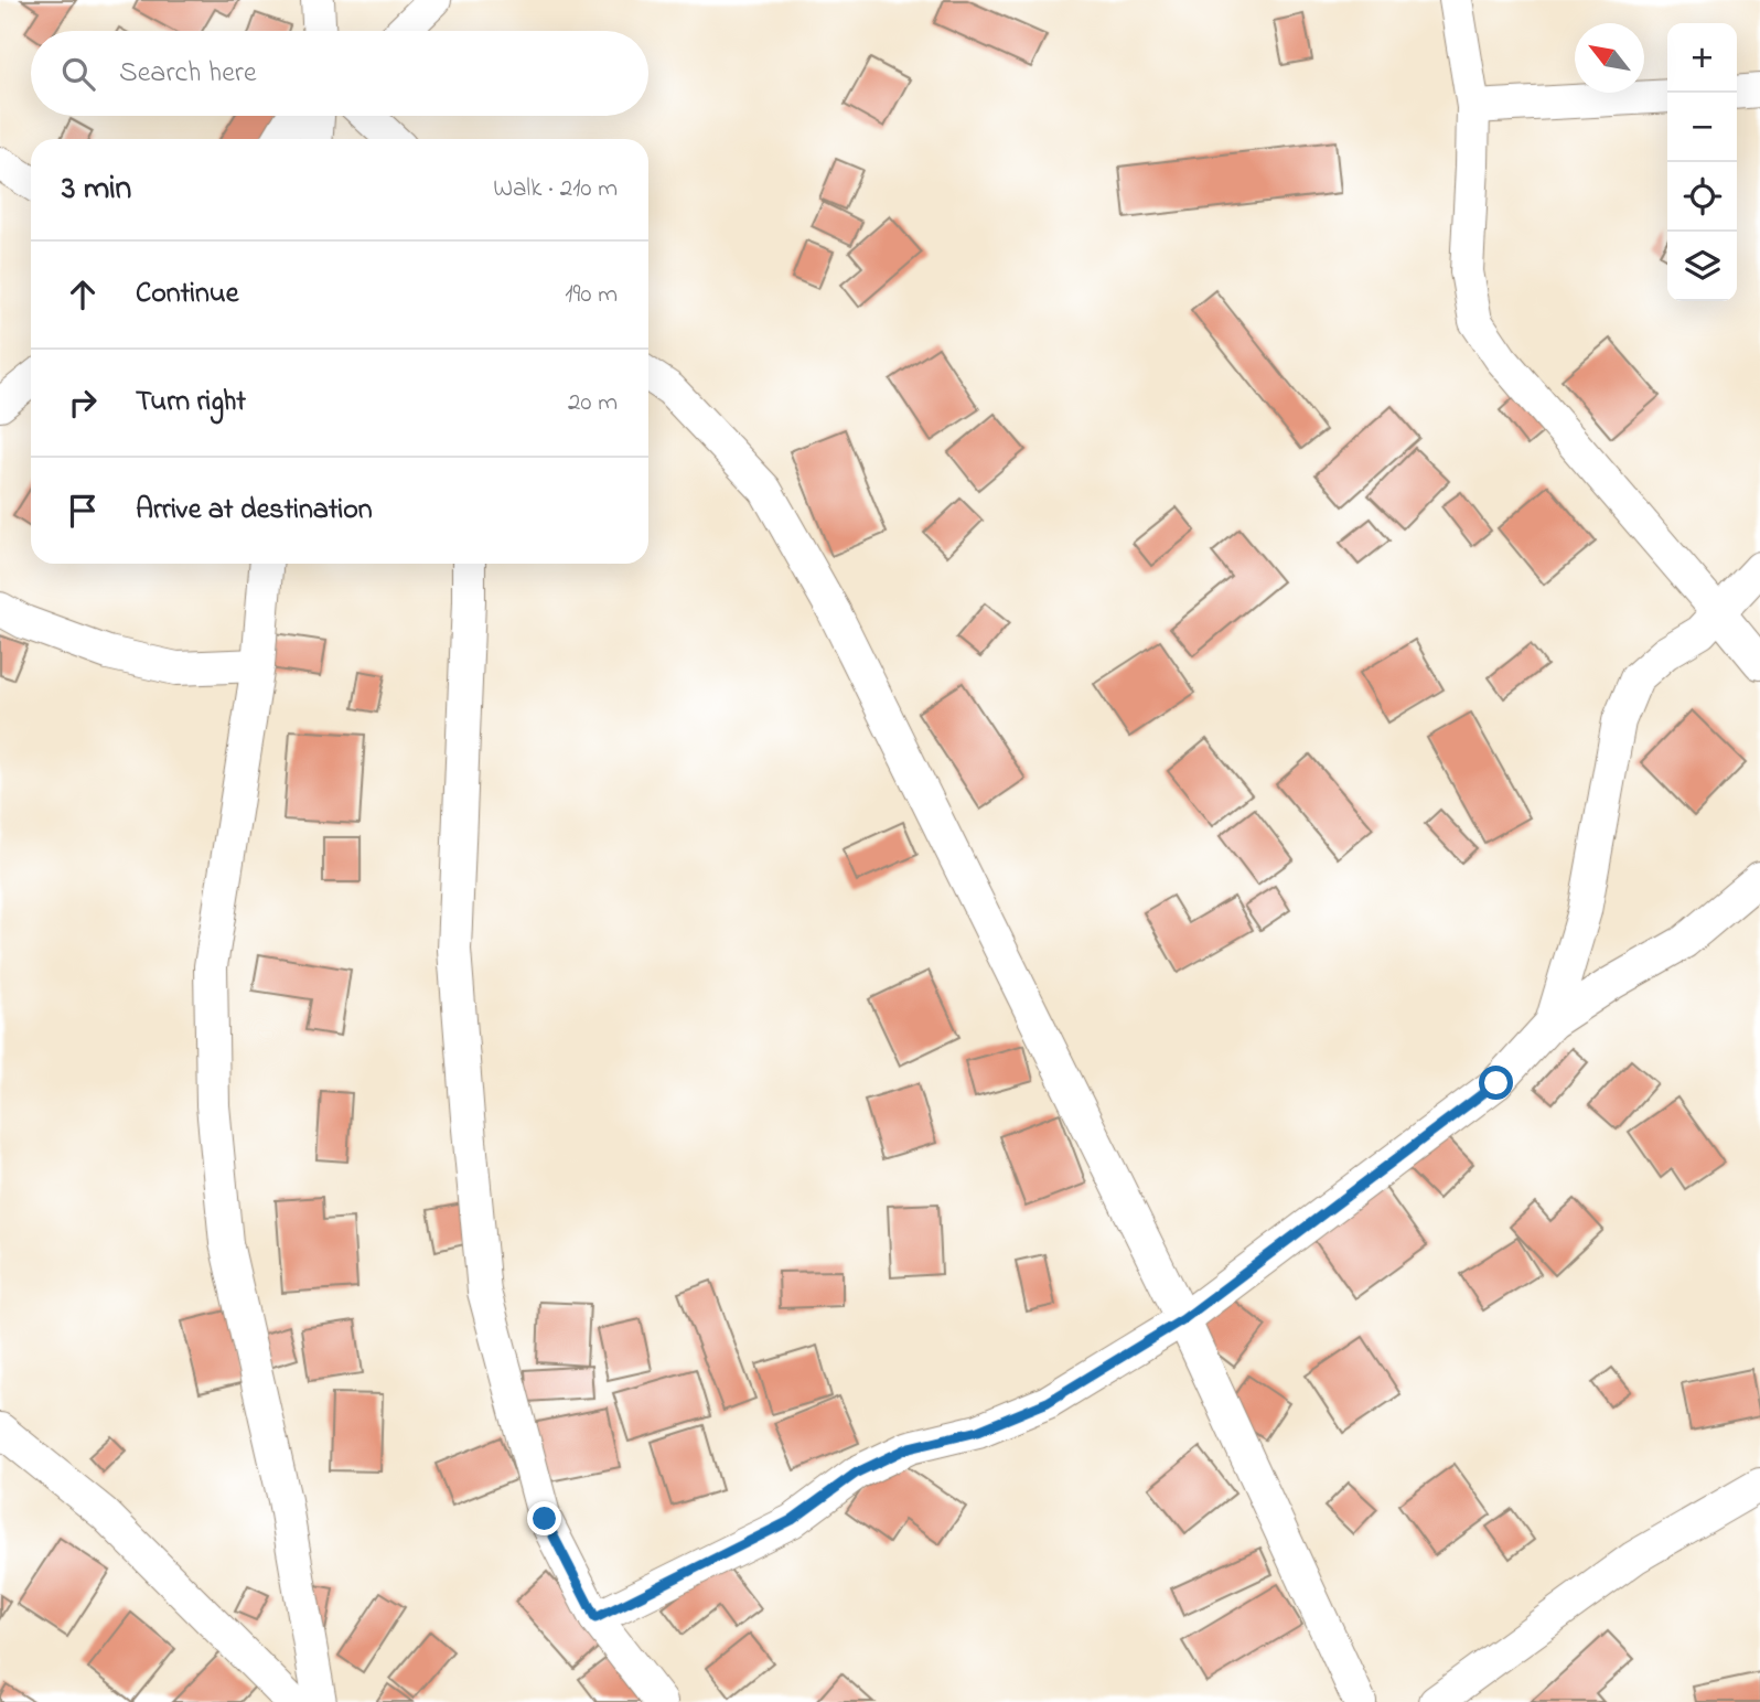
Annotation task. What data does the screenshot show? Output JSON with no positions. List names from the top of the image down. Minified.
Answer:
{"north":"top left","page":{"map_buttons":["+","−"],"search":"Search here","heading":["3 min","Walk · 210 m"],"list":[["Continue","190 m"],["Turn right","20 m"],"Arrive at destination"]}}
